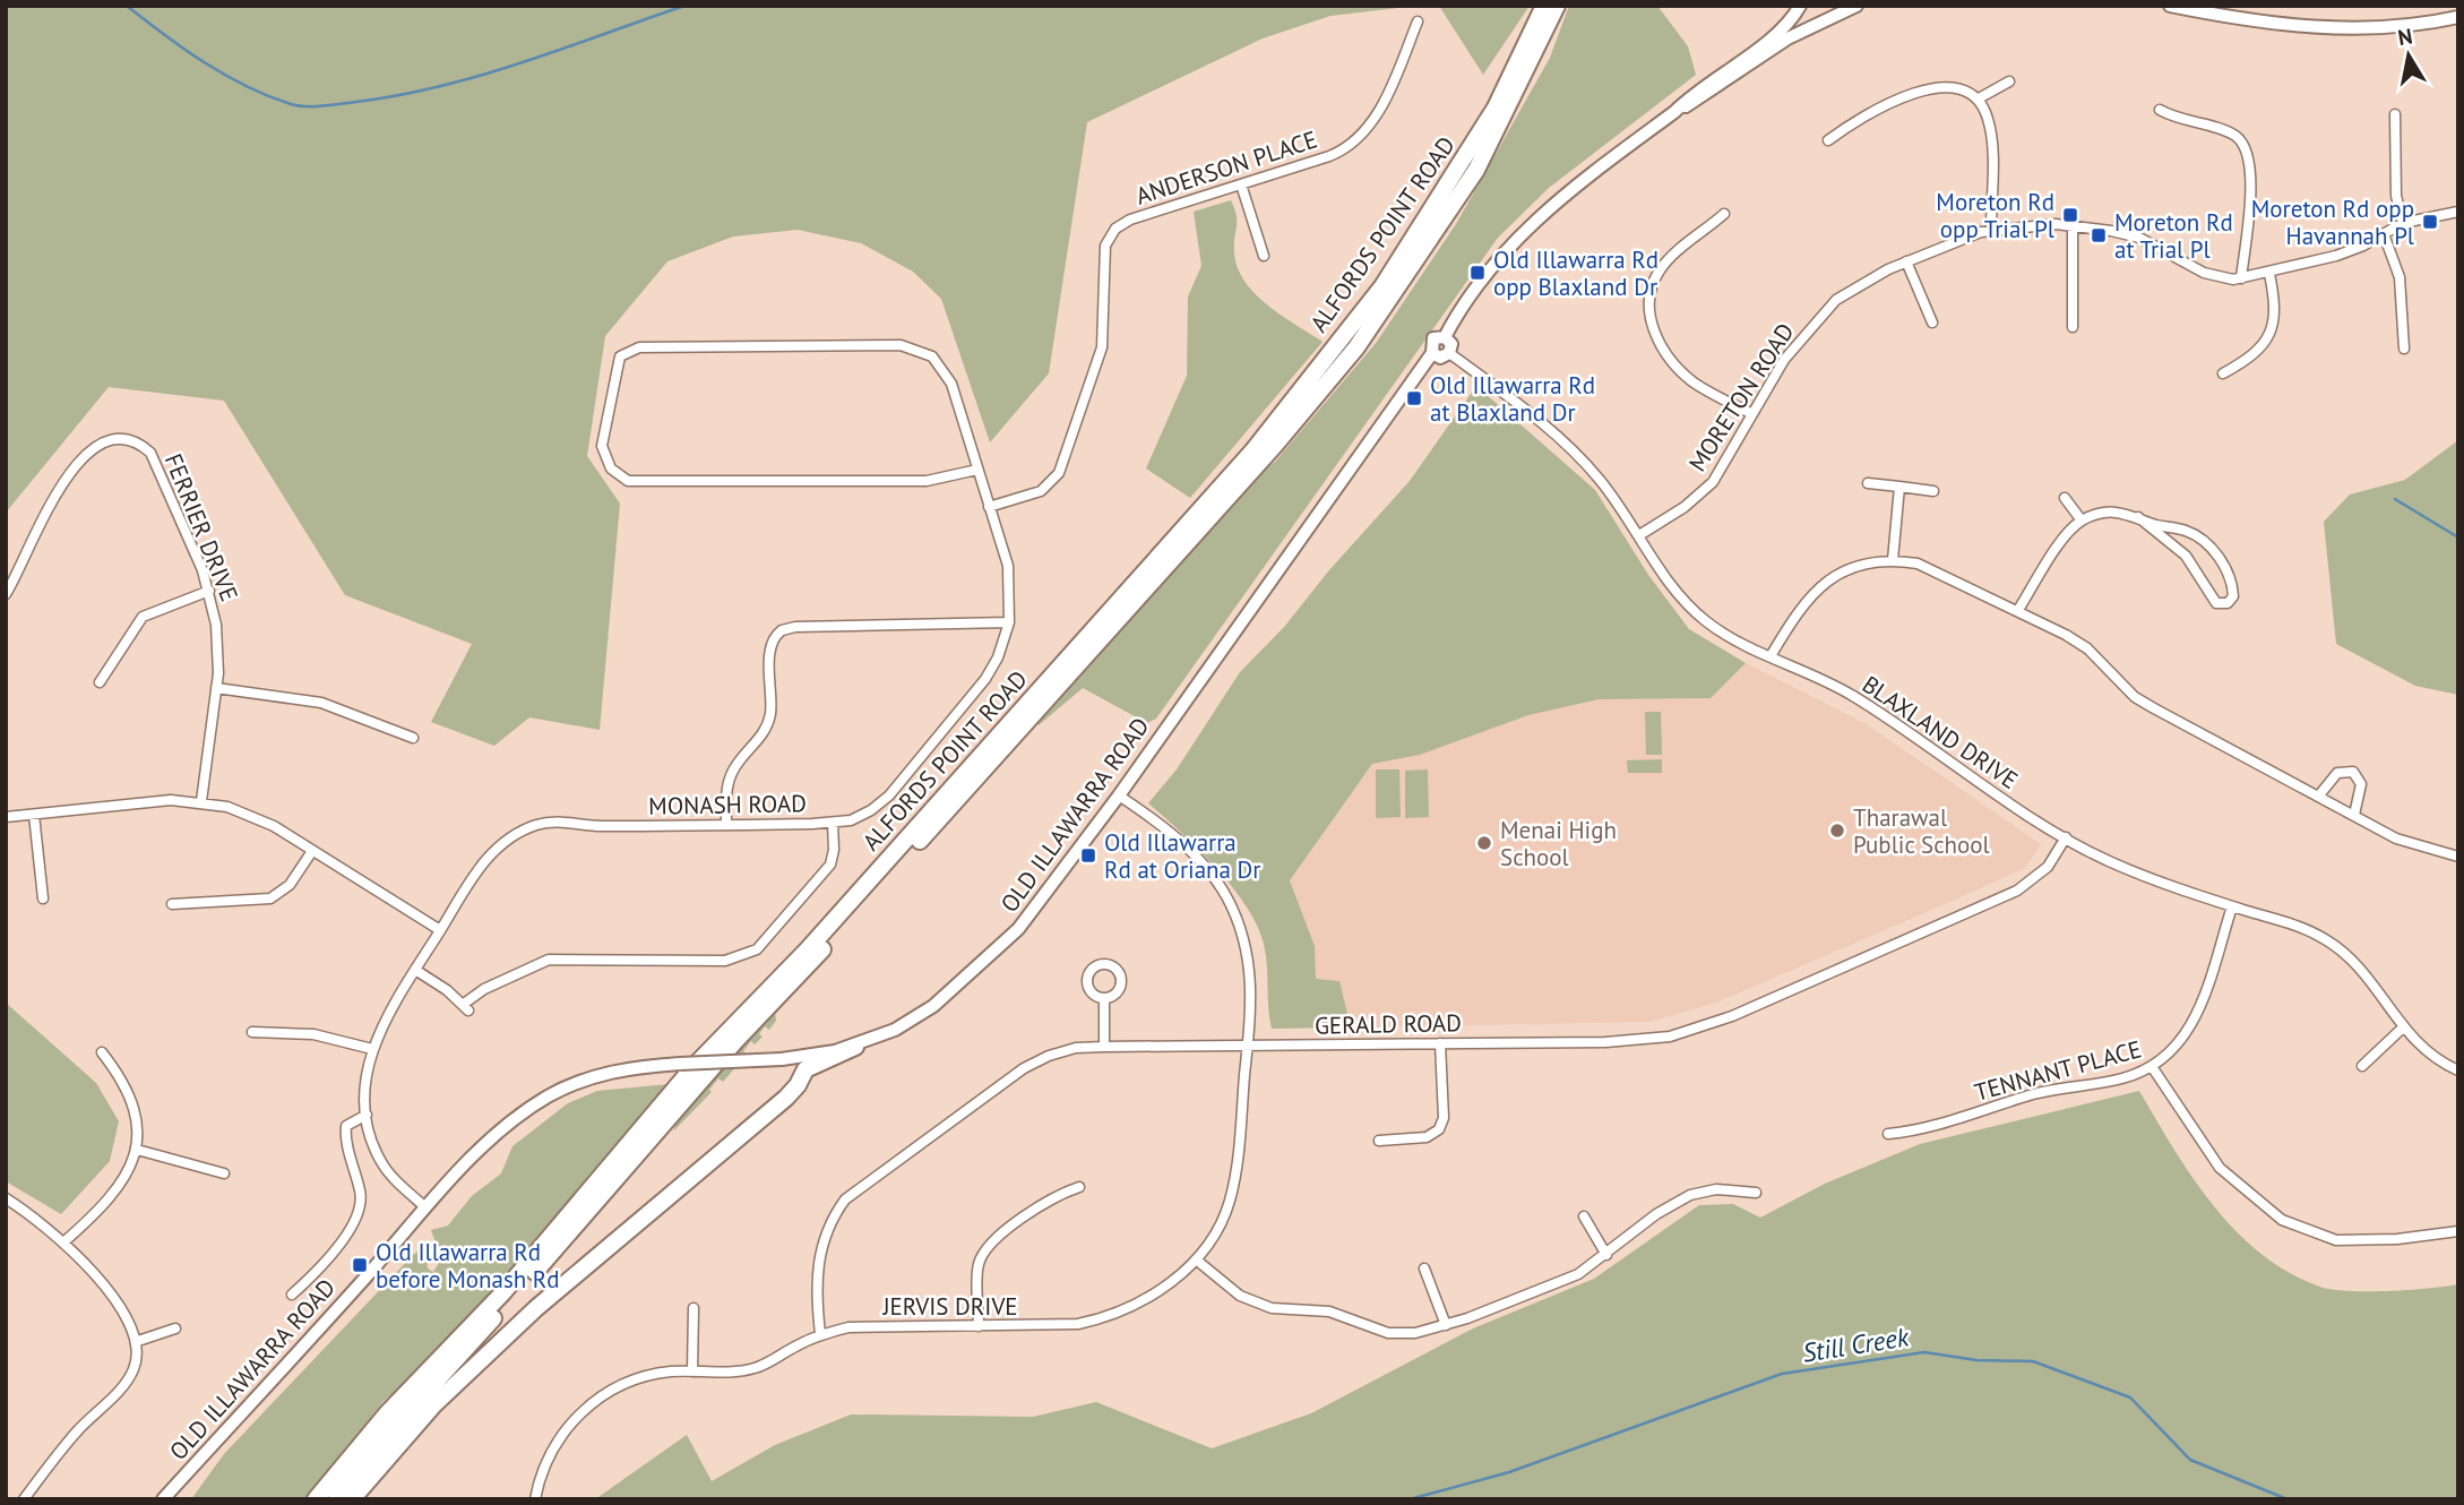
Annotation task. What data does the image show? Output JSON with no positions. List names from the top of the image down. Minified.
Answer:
{"streets":{"highway":["ALFORDS POINT ROAD"],"street":["ANDERSON PLACE","MORETON ROAD","FERRIER DRIVE","BLAXLAND DRIVE","MONASH ROAD","OLD ILLAWARRA ROAD","GERALD ROAD","TENNANT PLACE","JERVIS DRIVE"]},"crossings":[["ANDERSON PLACE","MONASH ROAD"],["MORETON ROAD","BLAXLAND DRIVE"],["BLAXLAND DRIVE","OLD ILLAWARRA ROAD"],["BLAXLAND DRIVE","GERALD ROAD"],["BLAXLAND DRIVE","TENNANT PLACE"],["MONASH ROAD","OLD ILLAWARRA ROAD"],["OLD ILLAWARRA ROAD","JERVIS DRIVE"],["GERALD ROAD","JERVIS DRIVE"]],"water":["Still Creek"],"places":{"transit":["Moreton Rd opp Trial Pl","Moreton Rd opp Havannah Pl","Moreton Rd at Trial Pl","Old Illawarra Rd opp Blaxland Dr","Old Illawarra Rd at Blaxland Dr","Old Illawarra Rd at Oriana Dr","Old Illawarra Rd before Monash Rd"],"other":["Tharawal Public School","Menai High School"]},"north":"top"}
